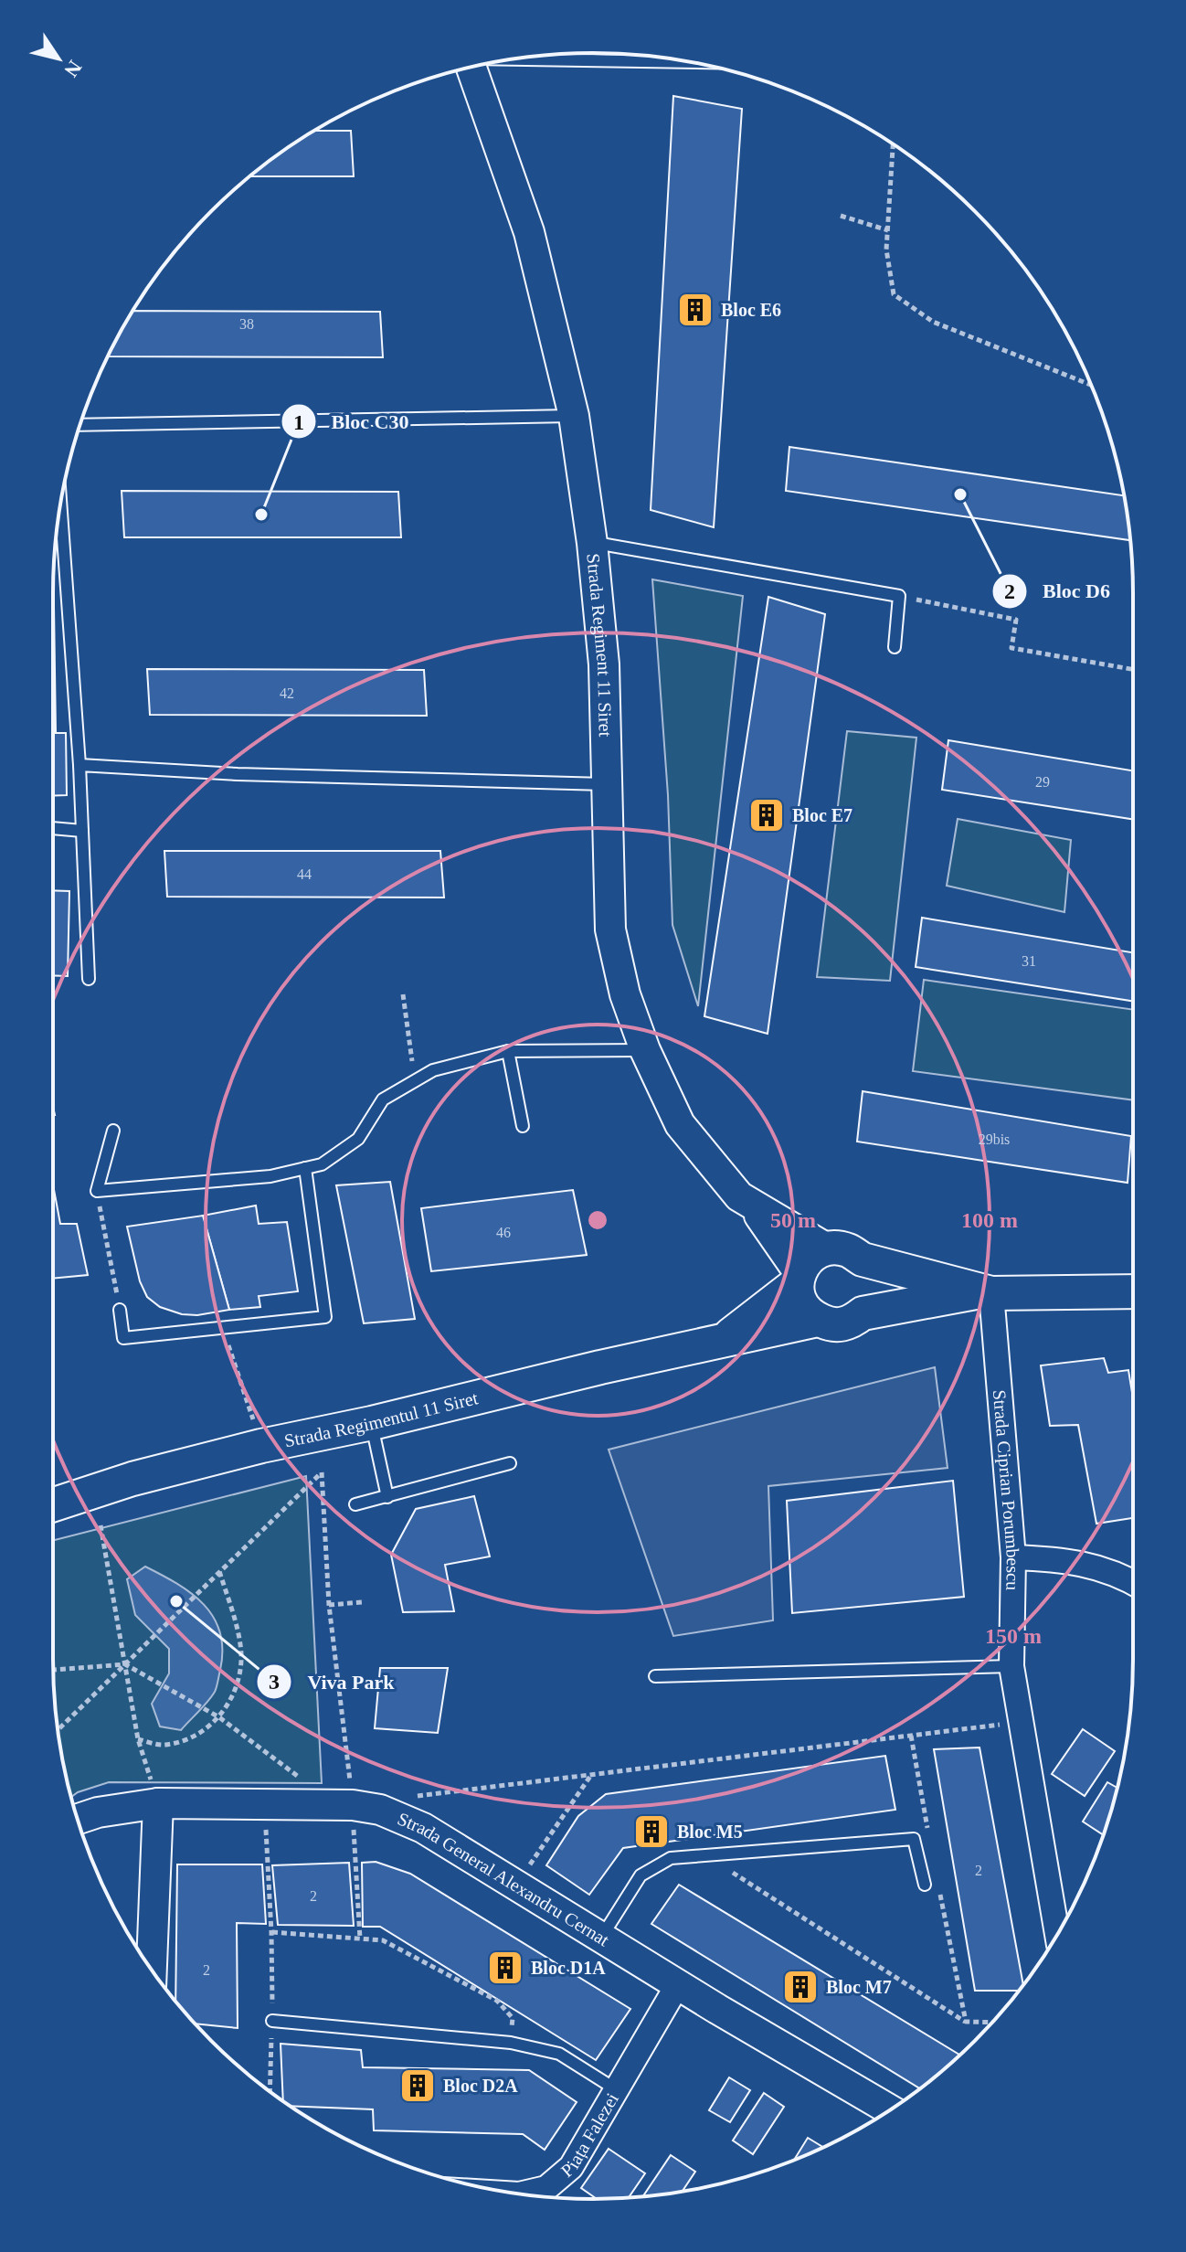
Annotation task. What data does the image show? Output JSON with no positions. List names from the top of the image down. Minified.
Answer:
{"streets":{"main road":["Strada Regiment 11 Siret","Strada Regimentul 11 Siret"],"street":["Strada Ciprian Porumbescu","Strada General Alexandru Cernat","Piața Falezei"]},"crossings":[["Strada Regiment 11 Siret","Strada Regimentul 11 Siret"],["Strada Regiment 11 Siret","Strada Ciprian Porumbescu"],["Strada General Alexandru Cernat","Piața Falezei"]],"places":{"building":["Bloc E6","Bloc E7","Bloc M5","Bloc D1A","Bloc M7","Bloc D2A"],"other":["Bloc D6","Bloc C30","Viva Park"]},"house_numbers":["38","42","29","44","31","29bis","46","2","2","2"],"north":"bottom right","rings":["50 m","100 m","150 m"]}
